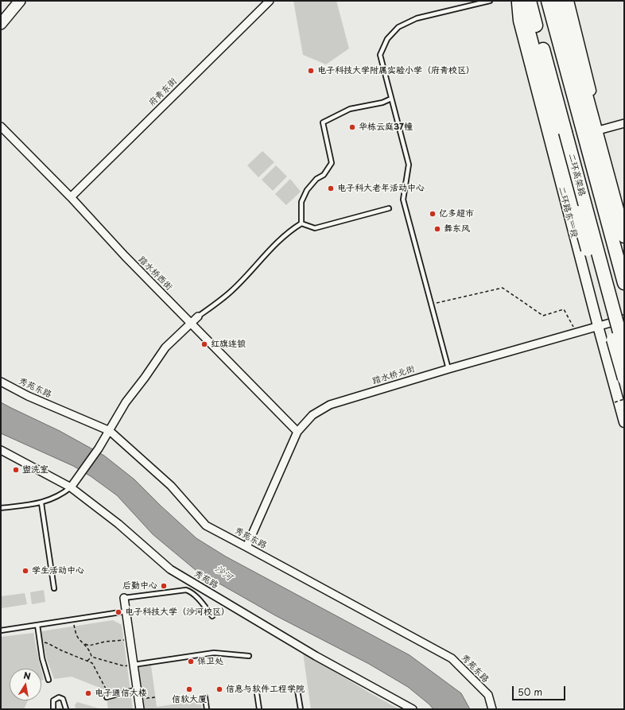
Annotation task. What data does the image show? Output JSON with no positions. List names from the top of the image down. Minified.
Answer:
{"streets":{"highway":["二环高架路"],"main road":["二环路东一段"],"street":["府青东街","踏水桥西街","踏水桥北街","秀苑东路","秀苑路"]},"crossings":[["府青东街","踏水桥西街"],["二环路东一段","踏水桥北街"],["踏水桥西街","踏水桥北街"],["踏水桥北街","秀苑东路"]],"water":["沙河"],"places":["电子科技大学附属实验小学（府青校区）","华栋云庭37幢","电子科大老年活动中心","亿多超市","舞东风","红旗连锁","盥洗室","学生活动中心","后勤中心","电子科技大学（沙河校区）","保卫处","信软大厦","信息与软件工程学院","电子通信大楼"],"scale_bar":"50 m","north":"top"}
